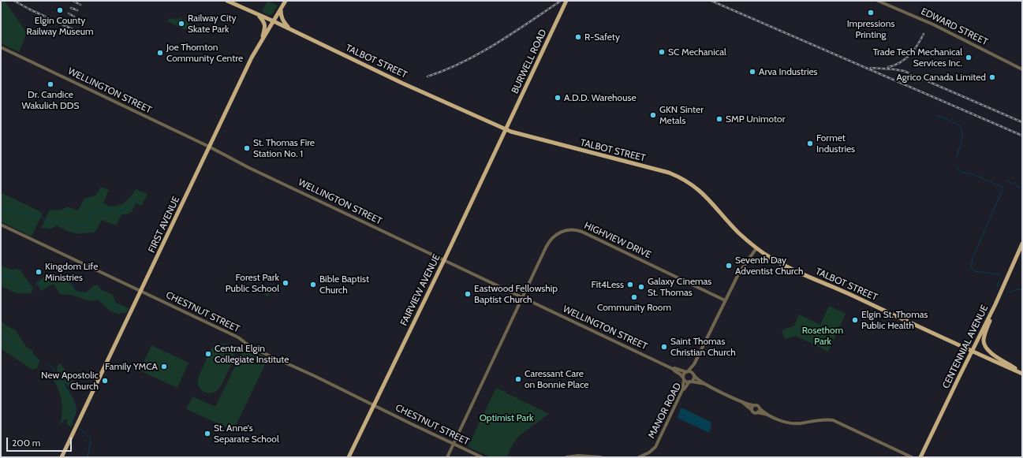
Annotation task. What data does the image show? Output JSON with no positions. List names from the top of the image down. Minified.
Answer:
{"streets":{"main road":["TALBOT STREET","BURWELL ROAD","FIRST AVENUE","FAIRVIEW AVENUE","CENTENNIAL AVENUE"],"street":["EDWARD STREET","WELLINGTON STREET","HIGHVIEW DRIVE","CHESTNUT STREET","MANOR ROAD"]},"crossings":[["TALBOT STREET","BURWELL ROAD"],["TALBOT STREET","FIRST AVENUE"],["TALBOT STREET","FAIRVIEW AVENUE"],["TALBOT STREET","CENTENNIAL AVENUE"],["BURWELL ROAD","FAIRVIEW AVENUE"],["WELLINGTON STREET","FIRST AVENUE"],["WELLINGTON STREET","HIGHVIEW DRIVE"],["WELLINGTON STREET","FAIRVIEW AVENUE"],["WELLINGTON STREET","MANOR ROAD"],["FIRST AVENUE","CHESTNUT STREET"],["HIGHVIEW DRIVE","CHESTNUT STREET"],["FAIRVIEW AVENUE","CHESTNUT STREET"]],"parks":["Rosethorn Park","Optimist Park"],"places":["Elgin County Railway Museum","Impressions Printing","Railway City Skate Park","R-Safety","SC Mechanical","Joe Thornton Community Centre","Trade Tech Mechanical Services Inc.","Arva Industries","Agrico Canada Limited","Dr. Candice Wakulich DDS","A.D.D. Warehouse","GKN Sinter Metals","SMP Unimotor","Formet Industries","St. Thomas Fire Station No. 1","Seventh Day Adventist Church","Kingdom Life Ministries","Forest Park Public School","Bible Baptist Church","Fit4Less","Galaxy Cinemas St. Thomas","Eastwood Fellowship Baptist Church","Community Room","Elgin St. Thomas Public Health","Saint Thomas Christian Church","Central Elgin Collegiate Institute","Family YMCA","Caressant Care on Bonnie Place","New Apostolic Church","St. Anne's Separate School"],"scale_bar":"200 m"}
